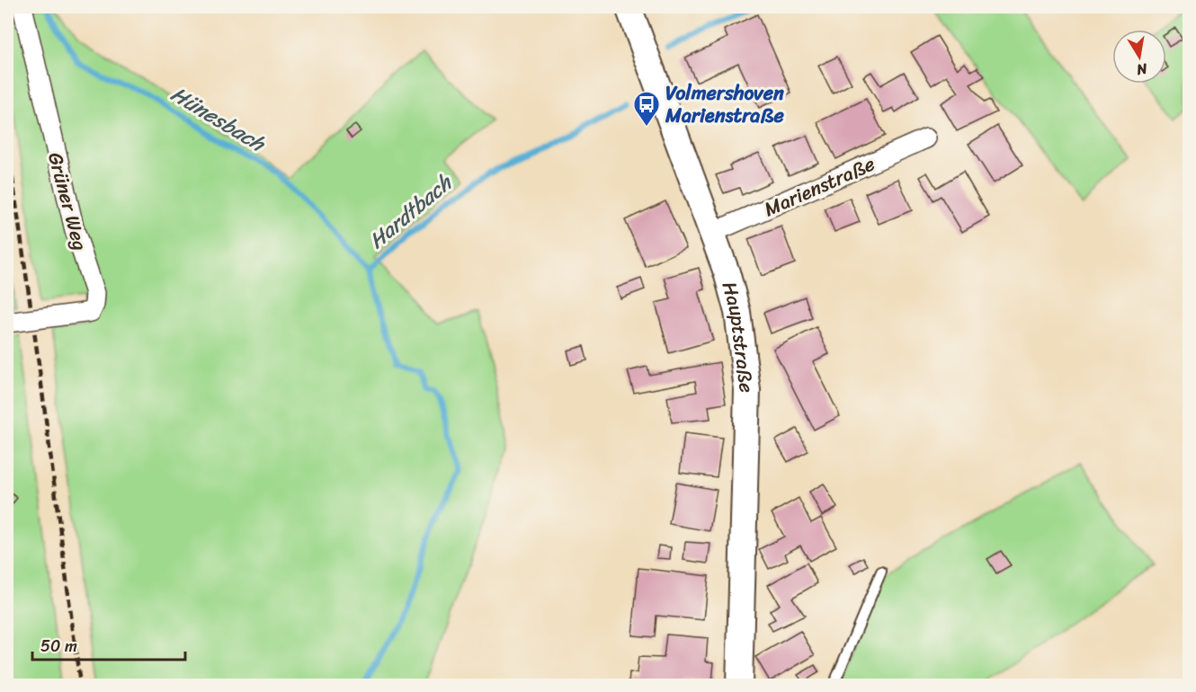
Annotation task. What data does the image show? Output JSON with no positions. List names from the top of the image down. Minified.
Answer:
{"streets":{"main road":["Hauptstraße"],"street":["Marienstraße","Grüner Weg"]},"crossings":[["Marienstraße","Hauptstraße"]],"water":["Hünesbach","Hardtbach"],"places":{"bus stop":["Volmershoven Marienstraße"]},"scale_bar":"50 m","north":"bottom"}
